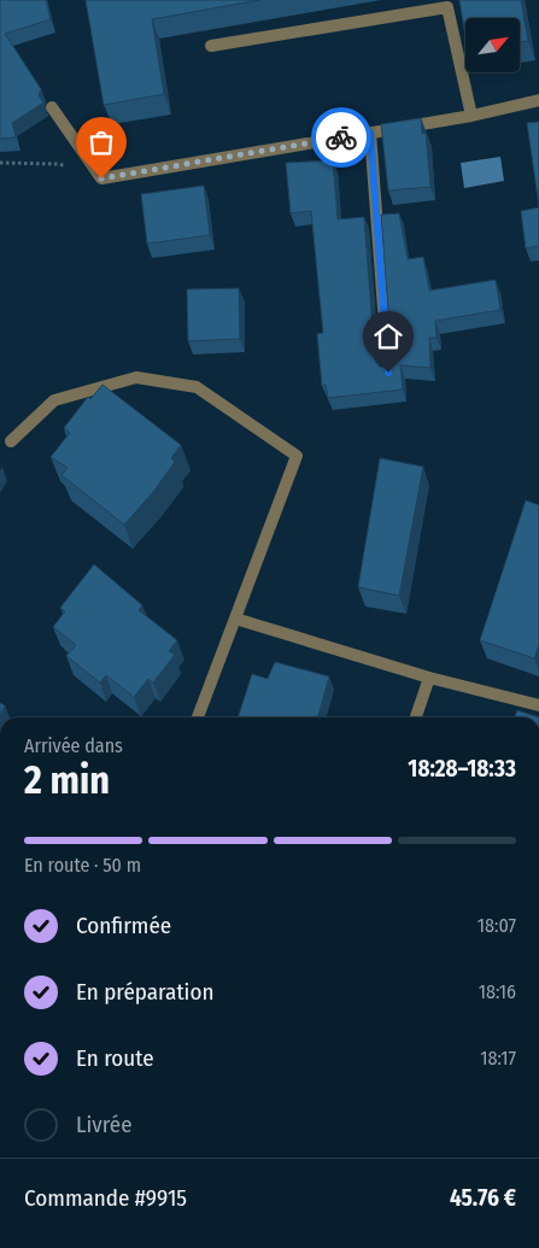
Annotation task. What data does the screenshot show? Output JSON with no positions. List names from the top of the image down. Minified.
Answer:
{"north":"top right","page":{"heading":["2 min","Arrivée dans","18:28–18:33"],"panel":["Commande #9915","45.76 €"],"bar":"En route · 50 m","list":[["Confirmée","18:07"],["En préparation","18:16"],["En route","18:17"],"Livrée"]}}
